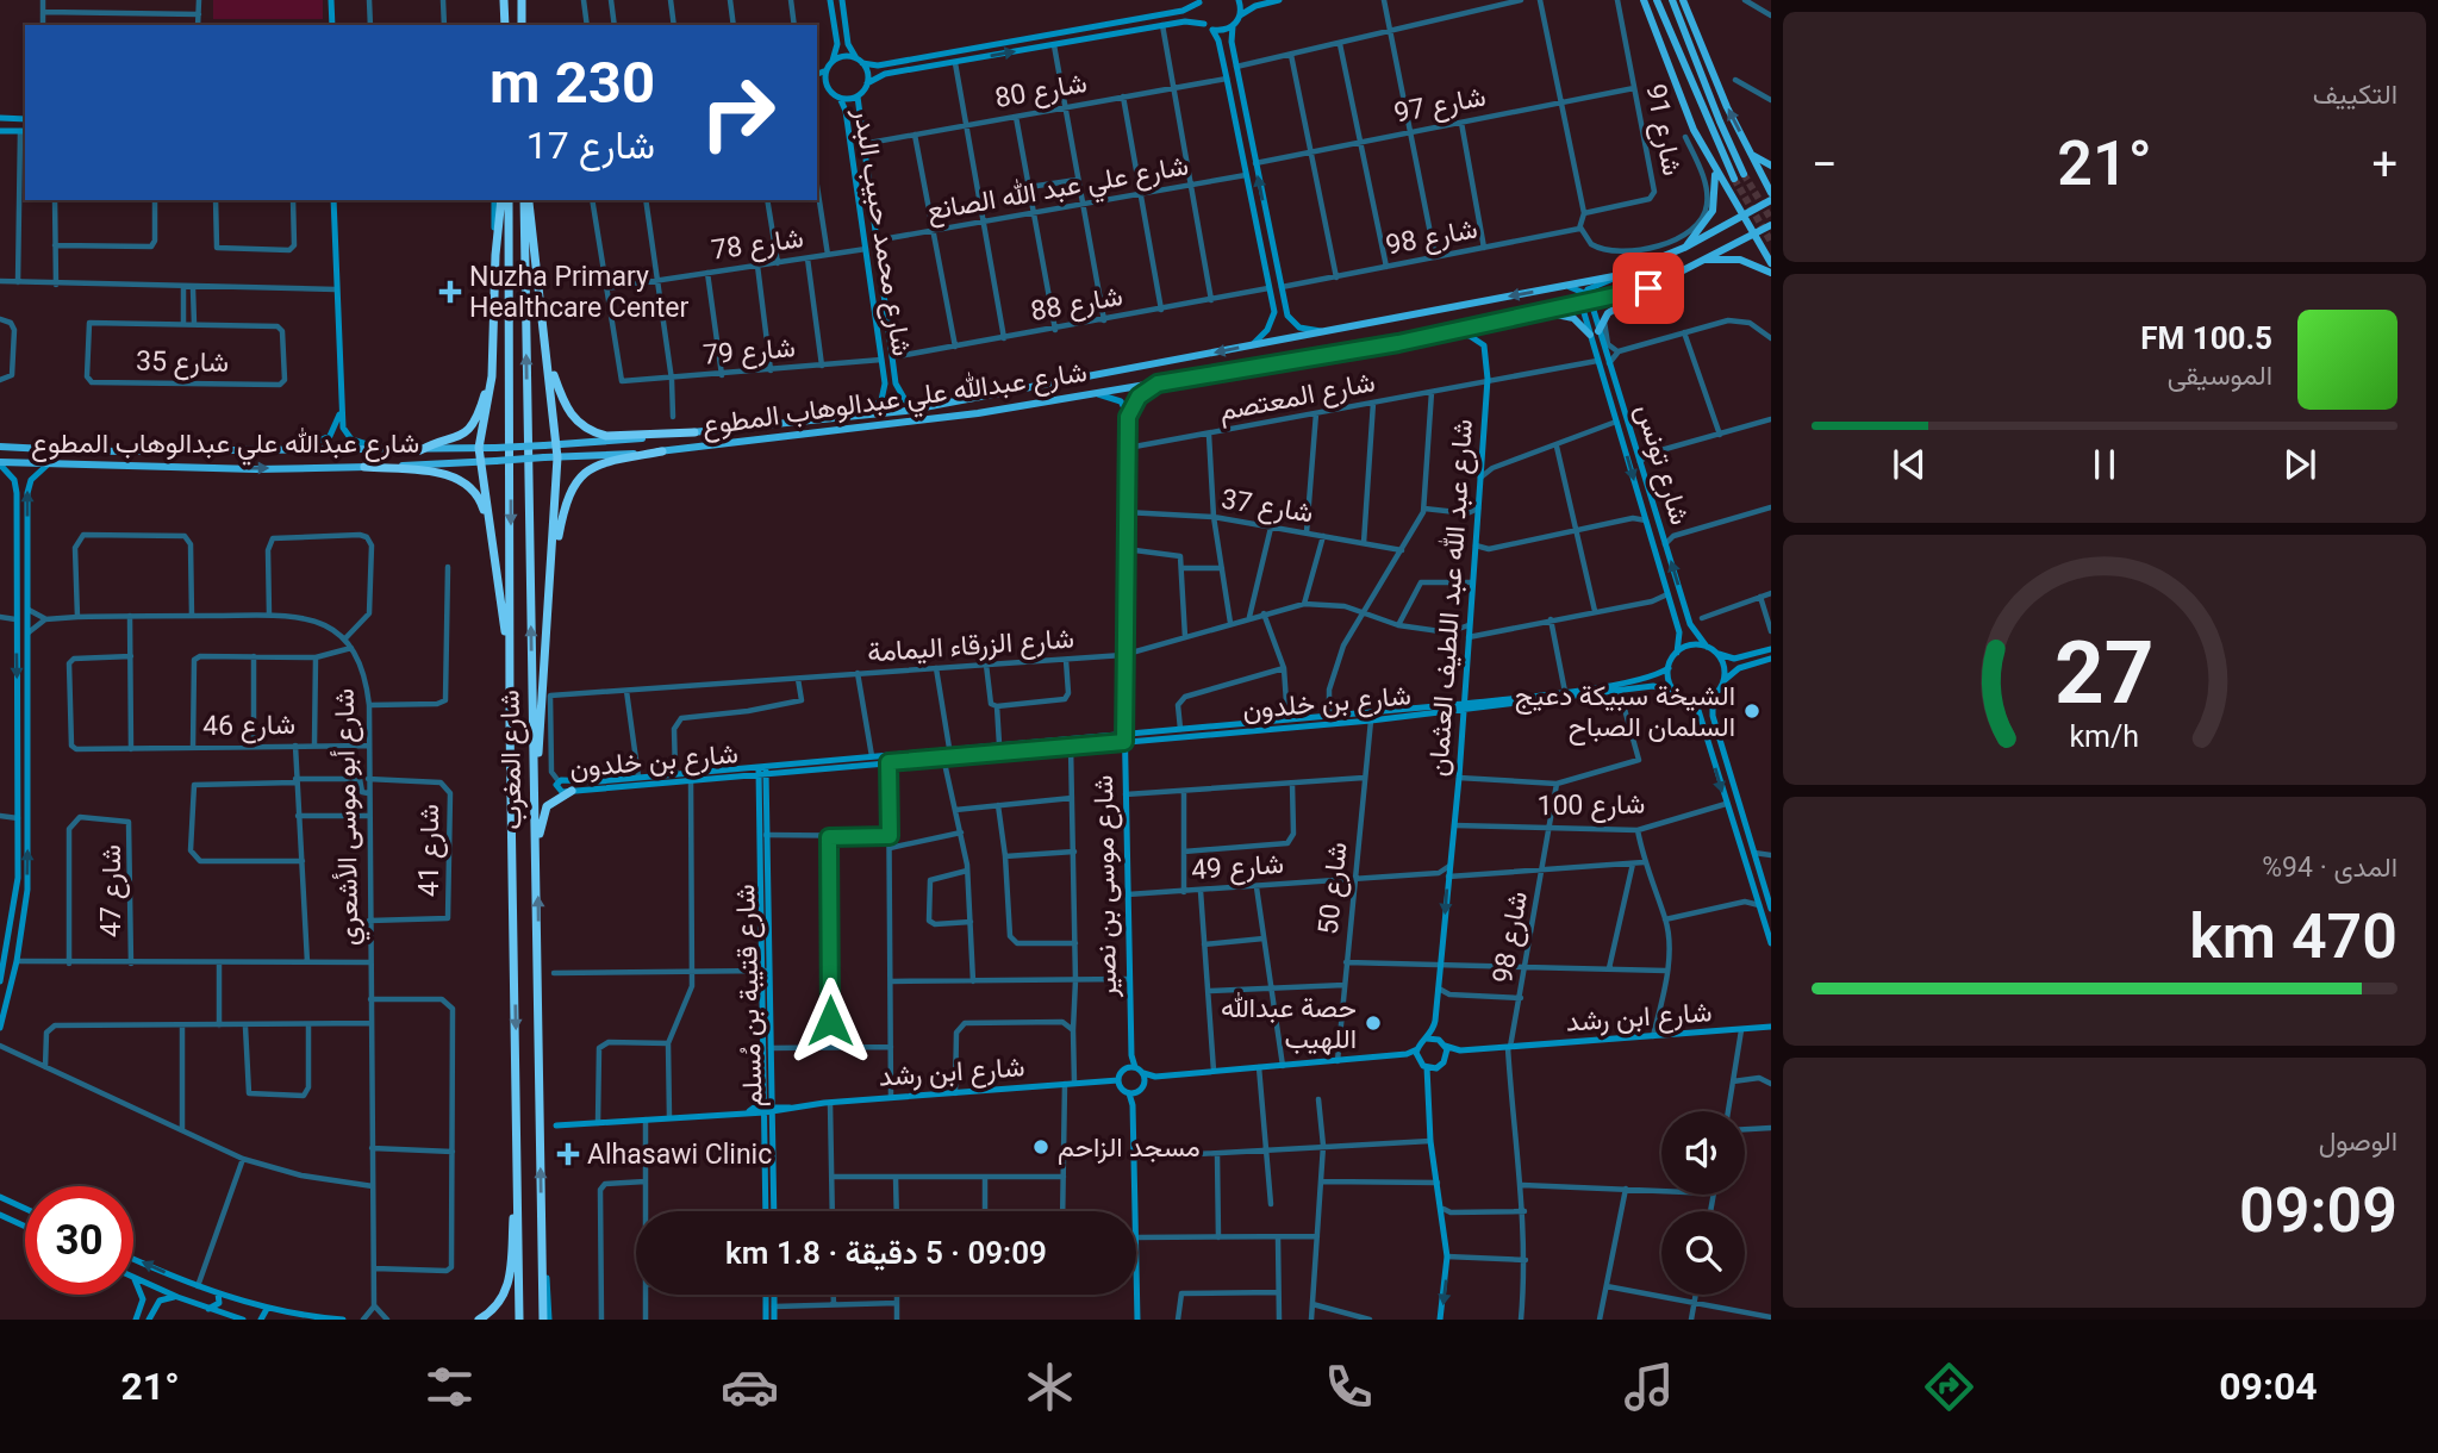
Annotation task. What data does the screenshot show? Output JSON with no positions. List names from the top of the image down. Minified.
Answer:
{"streets":{"highway":["شارع المغرب"],"main road":["شارع عبدالله علي عبدالوهاب المطوع"],"street":["شارع 80","شارع 97","شارع 91","شارع علي عبد الله الصانع","شارع محمد حبيب البدر","شارع 98","شارع 78","شارع 88","شارع 79","شارع 35","شارع المعتصم","شارع تونس","شارع 37","شارع عبد الله عبد اللطيف العثمان","شارع الزرقاء اليمامة","شارع بن خلدون","شارع 46","شارع 100","شارع أبو موسى الأشعري","شارع 41","شارع 49","شارع موسى بن نصير","شارع 50","شارع 47","شارع قتيبة بن مُسلم","شارع ابن رشد"]},"crossings":[["شارع 80","شارع محمد حبيب البدر"],["شارع 97","شارع 91"],["شارع 91","شارع 98"],["شارع علي عبد الله الصانع","شارع محمد حبيب البدر"],["شارع محمد حبيب البدر","شارع 78"],["شارع محمد حبيب البدر","شارع 88"],["شارع محمد حبيب البدر","شارع 79"],["شارع محمد حبيب البدر","شارع عبدالله علي عبدالوهاب المطوع"],["شارع 98","شارع 100"],["شارع 98","شارع ابن رشد"],["شارع 78","شارع 79"],["شارع المعتصم","شارع تونس"],["شارع المعتصم","شارع عبد الله عبد اللطيف العثمان"],["شارع المعتصم","شارع موسى بن نصير"],["شارع عبدالله علي عبدالوهاب المطوع","شارع تونس"],["شارع عبدالله علي عبدالوهاب المطوع","شارع عبد الله عبد اللطيف العثمان"],["شارع تونس","شارع بن خلدون"],["شارع 37","شارع موسى بن نصير"],["شارع عبد الله عبد اللطيف العثمان","شارع الزرقاء اليمامة"],["شارع عبد الله عبد اللطيف العثمان","شارع بن خلدون"],["شارع عبد الله عبد اللطيف العثمان","شارع 100"],["شارع عبد الله عبد اللطيف العثمان","شارع 49"],["شارع عبد الله عبد اللطيف العثمان","شارع ابن رشد"],["شارع الزرقاء اليمامة","شارع بن خلدون"],["شارع الزرقاء اليمامة","شارع موسى بن نصير"],["شارع بن خلدون","شارع موسى بن نصير"],["شارع بن خلدون","شارع 50"],["شارع بن خلدون","شارع قتيبة بن مُسلم"],["شارع 46","شارع أبو موسى الأشعري"],["شارع أبو موسى الأشعري","شارع 41"],["شارع أبو موسى الأشعري","شارع 47"],["شارع 49","شارع موسى بن نصير"],["شارع 49","شارع 50"],["شارع موسى بن نصير","شارع ابن رشد"],["شارع قتيبة بن مُسلم","شارع ابن رشد"]],"places":{"health":["Nuzha Primary Healthcare Center","Alhasawi Clinic"],"other":["الشيخة سبيكة دعيج السلمان الصباح","حصة عبدالله اللهيب","مسجد الزاحم"]},"page":{"tile":["التكييف",["المدى · 94%","470 km"],["الوصول","09:09"]],"turn":["230 m","شارع 17"],"heat":["−","21°","+"],"song":["100.5 FM","الموسيقى"],"limit":"30","trip":"09:09 · 5 دقيقة · 1.8 km","tabs":["09:04","21°"],"gauge":["27","km/h"]}}
